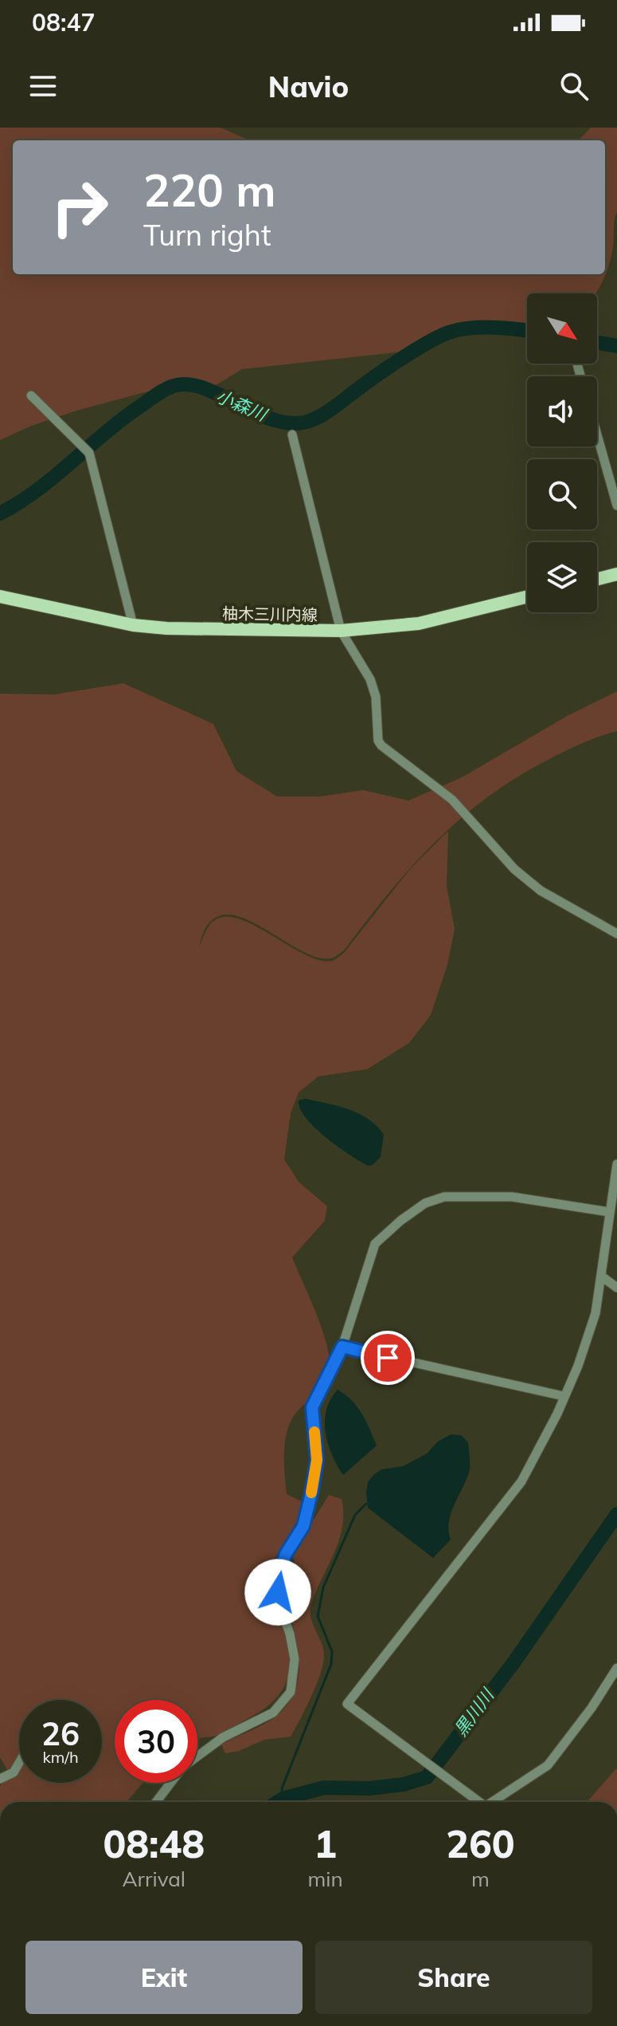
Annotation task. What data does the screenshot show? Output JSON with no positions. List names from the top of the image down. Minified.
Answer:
{"streets":{"main road":["柚木三川内線"]},"water":["小森川","黒川川"],"north":"bottom right","page":{"status":"08:47","header":"Navio","turn":["220 m","Turn right"],"speed":"26 km/h","limit":"30","eta":["08:48","Arrival","1","min","260","m"],"buttons":["Exit","Share"]}}
